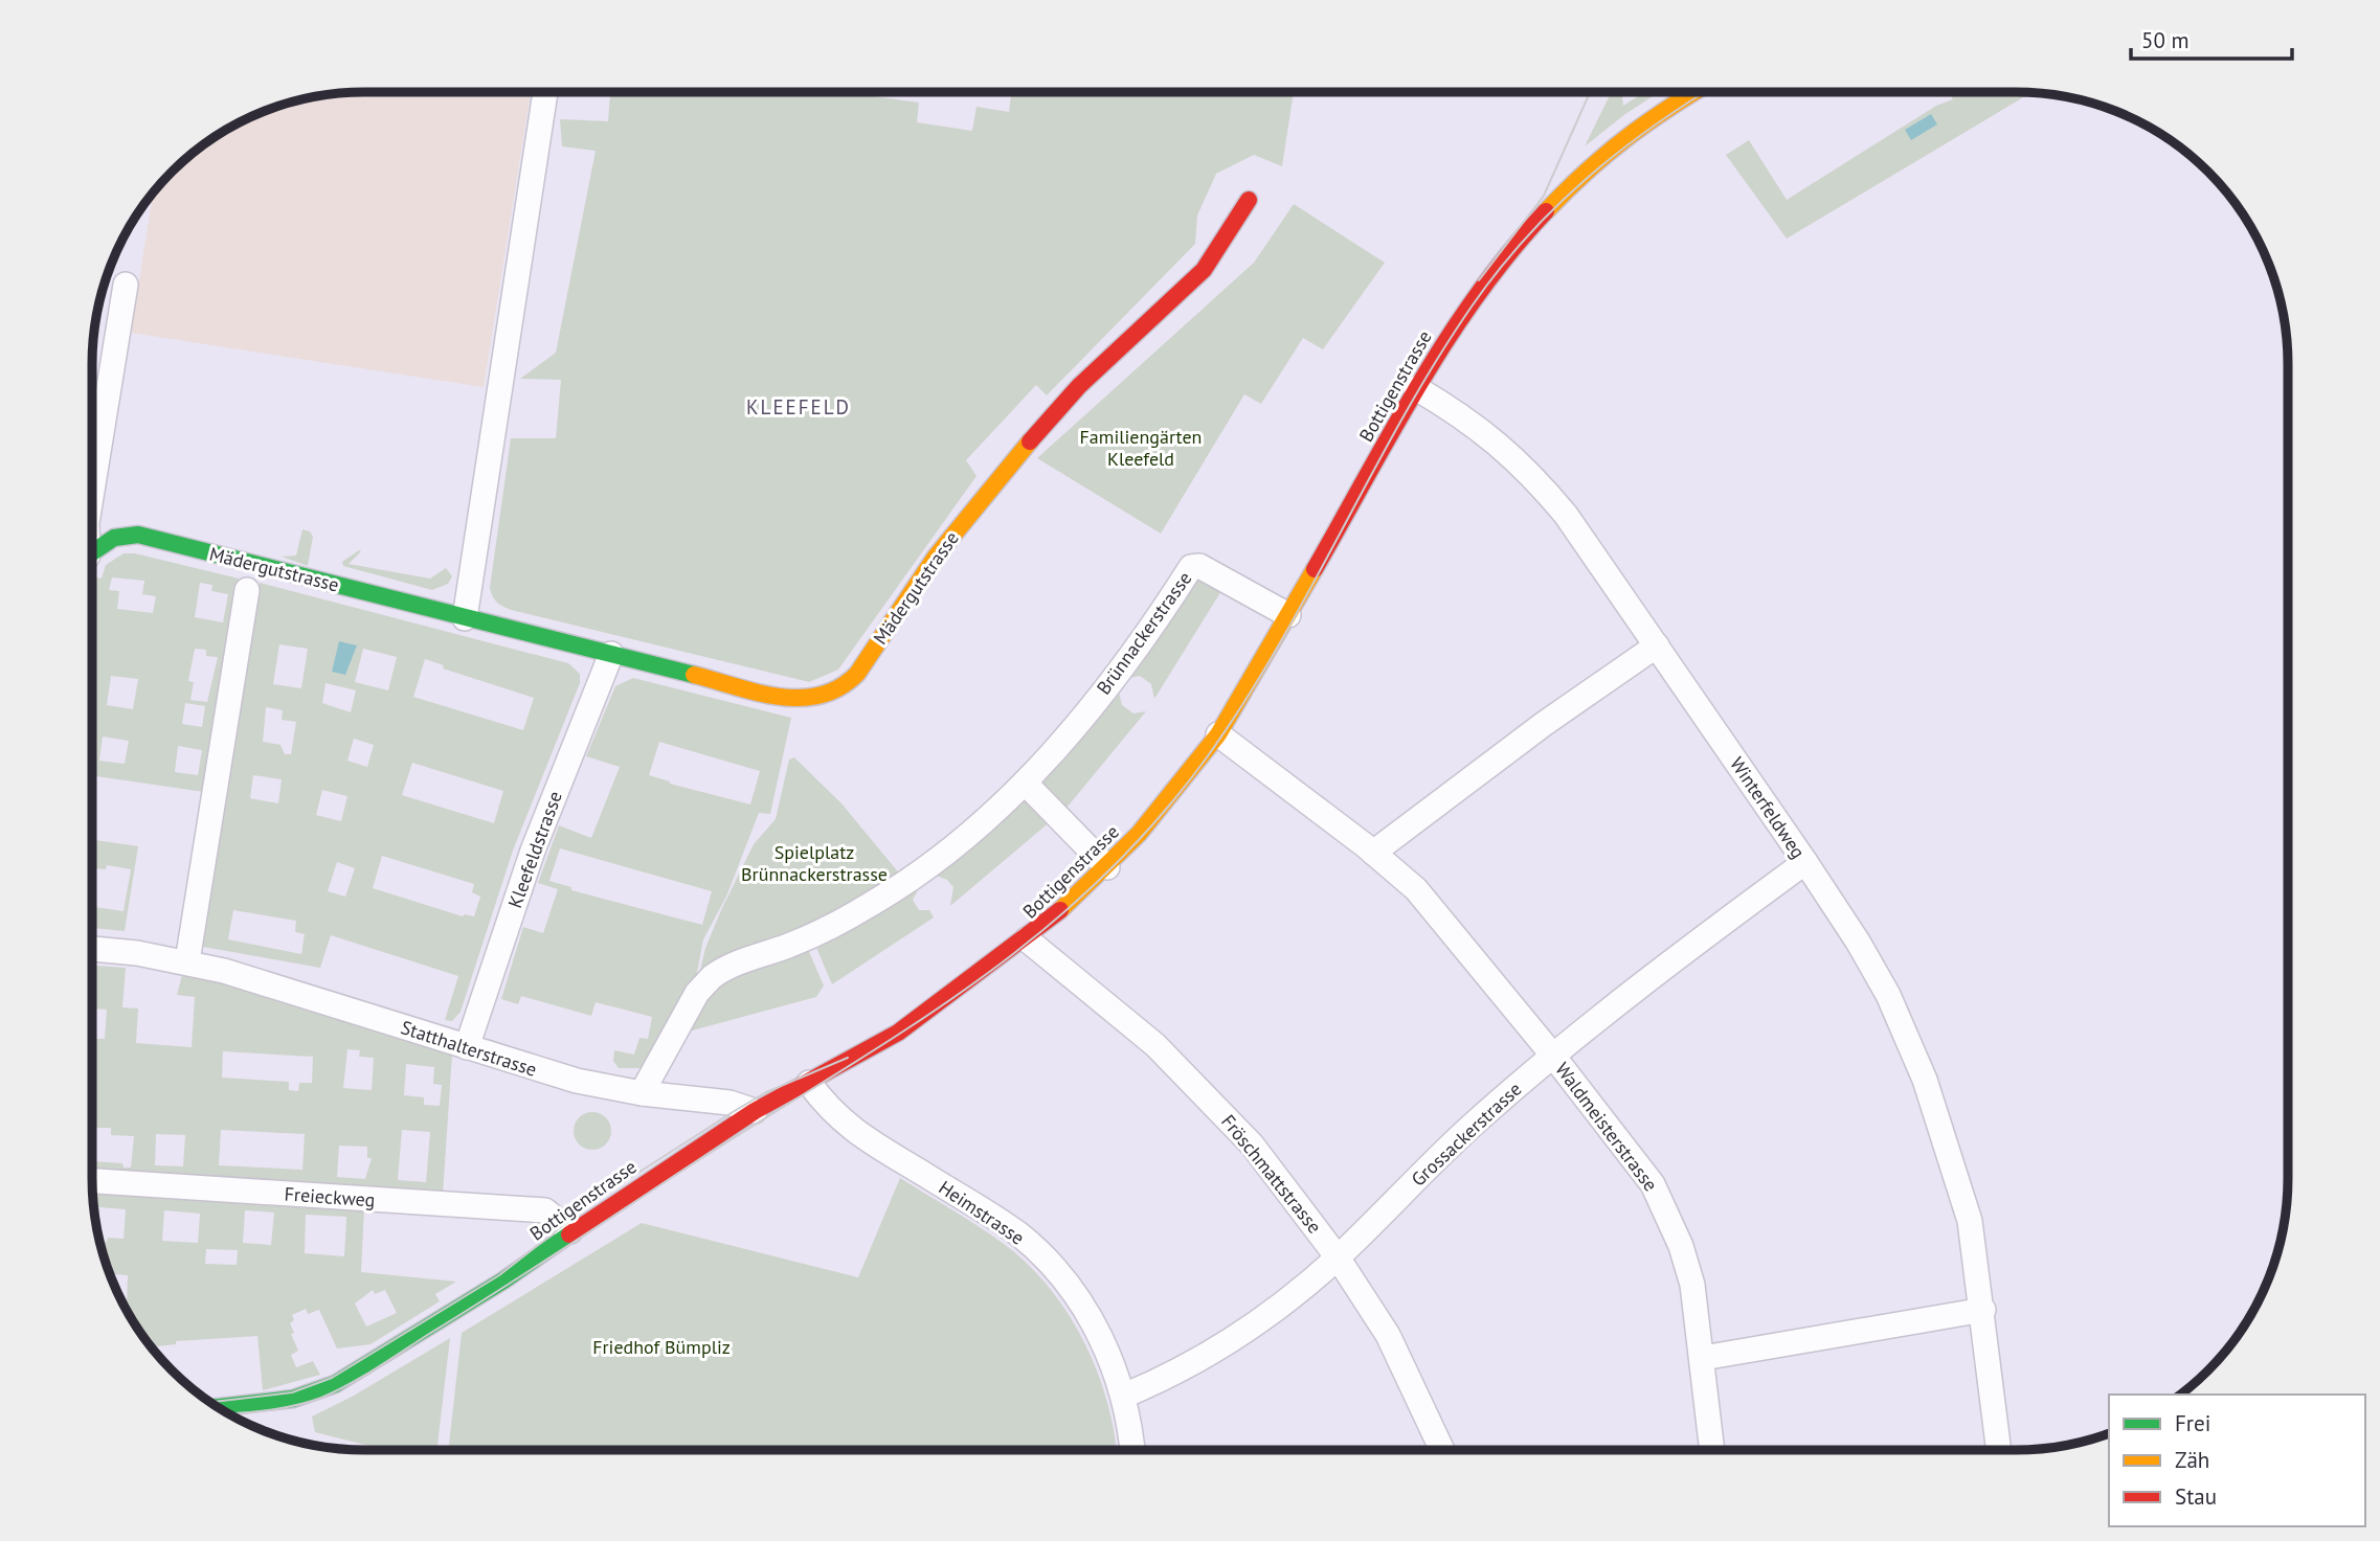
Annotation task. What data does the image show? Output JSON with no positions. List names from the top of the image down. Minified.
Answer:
{"streets":{"street":["Bottigenstrasse","Mädergutstrasse","Brünnackerstrasse","Winterfeldweg","Kleefeldstrasse","Statthalterstrasse","Waldmeisterstrasse","Grossackerstrasse","Fröschmattstrasse","Freieckweg","Heimstrasse"]},"crossings":[["Bottigenstrasse","Brünnackerstrasse"],["Bottigenstrasse","Winterfeldweg"],["Bottigenstrasse","Statthalterstrasse"],["Bottigenstrasse","Waldmeisterstrasse"],["Bottigenstrasse","Fröschmattstrasse"],["Bottigenstrasse","Freieckweg"],["Bottigenstrasse","Heimstrasse"],["Mädergutstrasse","Kleefeldstrasse"],["Brünnackerstrasse","Statthalterstrasse"],["Winterfeldweg","Grossackerstrasse"],["Kleefeldstrasse","Statthalterstrasse"],["Waldmeisterstrasse","Grossackerstrasse"],["Grossackerstrasse","Fröschmattstrasse"],["Grossackerstrasse","Heimstrasse"]],"districts":["KLEEFELD"],"parks":["Familiengärten Kleefeld","Spielplatz Brünnackerstrasse","Friedhof Bümpliz"],"legend":["Frei","Zäh","Stau"],"scale_bar":"50 m"}
